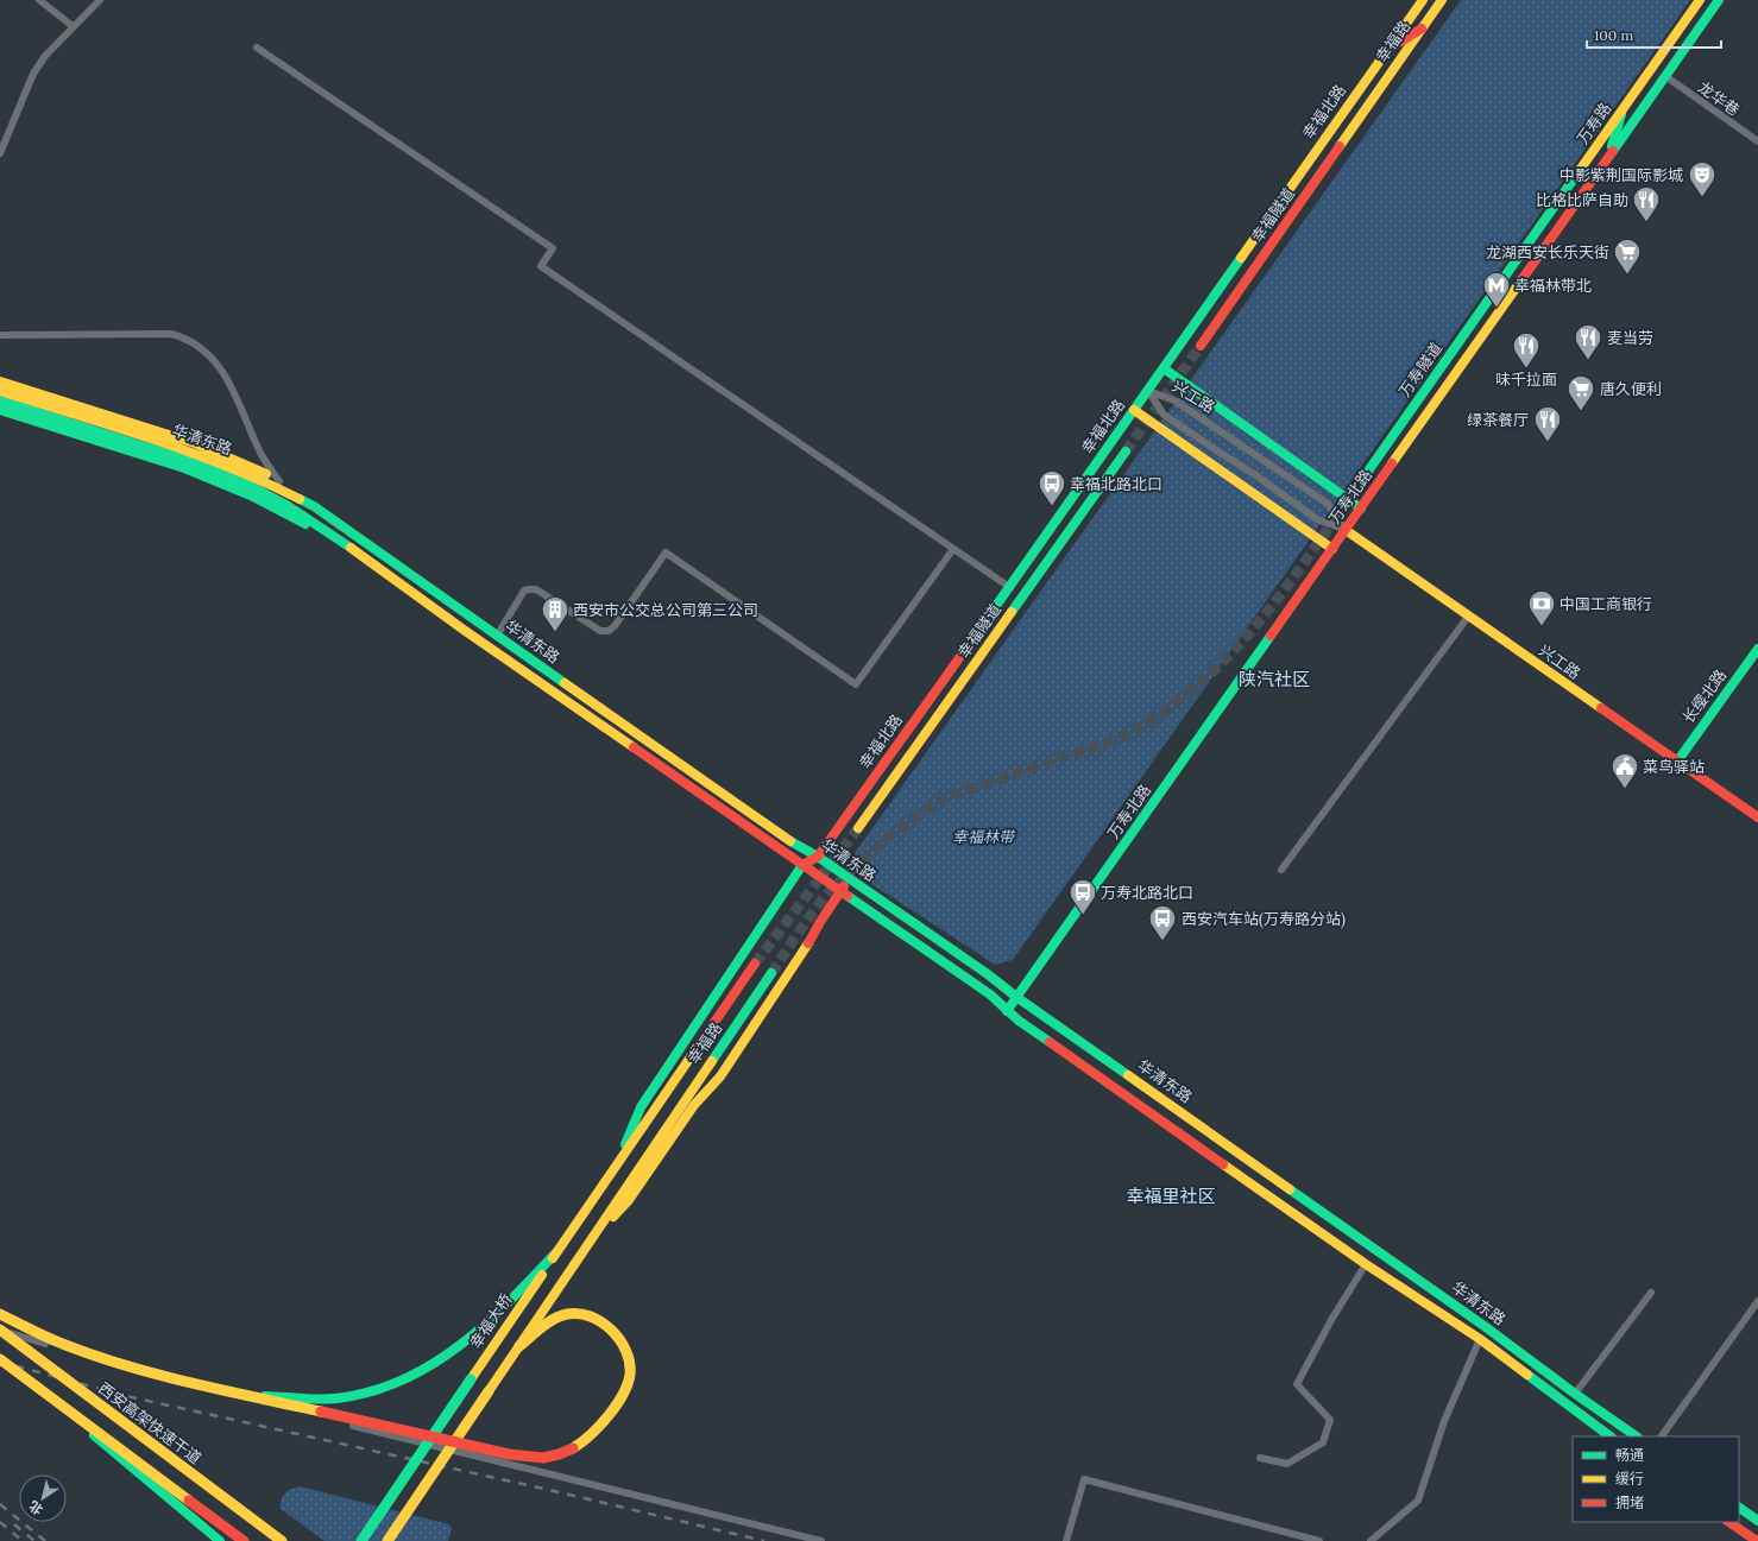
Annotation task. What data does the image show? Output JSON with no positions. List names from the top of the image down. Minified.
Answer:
{"streets":{"main road":["幸福路","幸福北路","万寿路","幸福隧道","万寿隧道","兴工路","华清东路","万寿北路","长缨北路","幸福大桥","西安高架快速干道"],"street":["龙华巷"]},"crossings":[["幸福路","幸福隧道"],["幸福路","幸福大桥"],["龙华巷","万寿北路"],["幸福北路","兴工路"],["幸福北路","华清东路"],["万寿路","万寿隧道"],["兴工路","万寿北路"],["兴工路","长缨北路"],["华清东路","万寿北路"]],"districts":["陕汽社区","幸福里社区"],"parks":["幸福林带"],"places":{"theatre":["中影紫荆国际影城"],"restaurant":["比格比萨自助","麦当劳","味千拉面","绿茶餐厅"],"supermarket":["龙湖西安长乐天街","唐久便利"],"metro station":["幸福林带北"],"bus stop":["幸福北路北口","万寿北路北口","西安汽车站(万寿路分站)"],"bank":["中国工商银行"],"building":["西安市公交总公司第三公司"],"public building":["菜鸟驿站"]},"legend":["畅通","缓行","拥堵"],"scale_bar":"100 m","north":"bottom left"}
